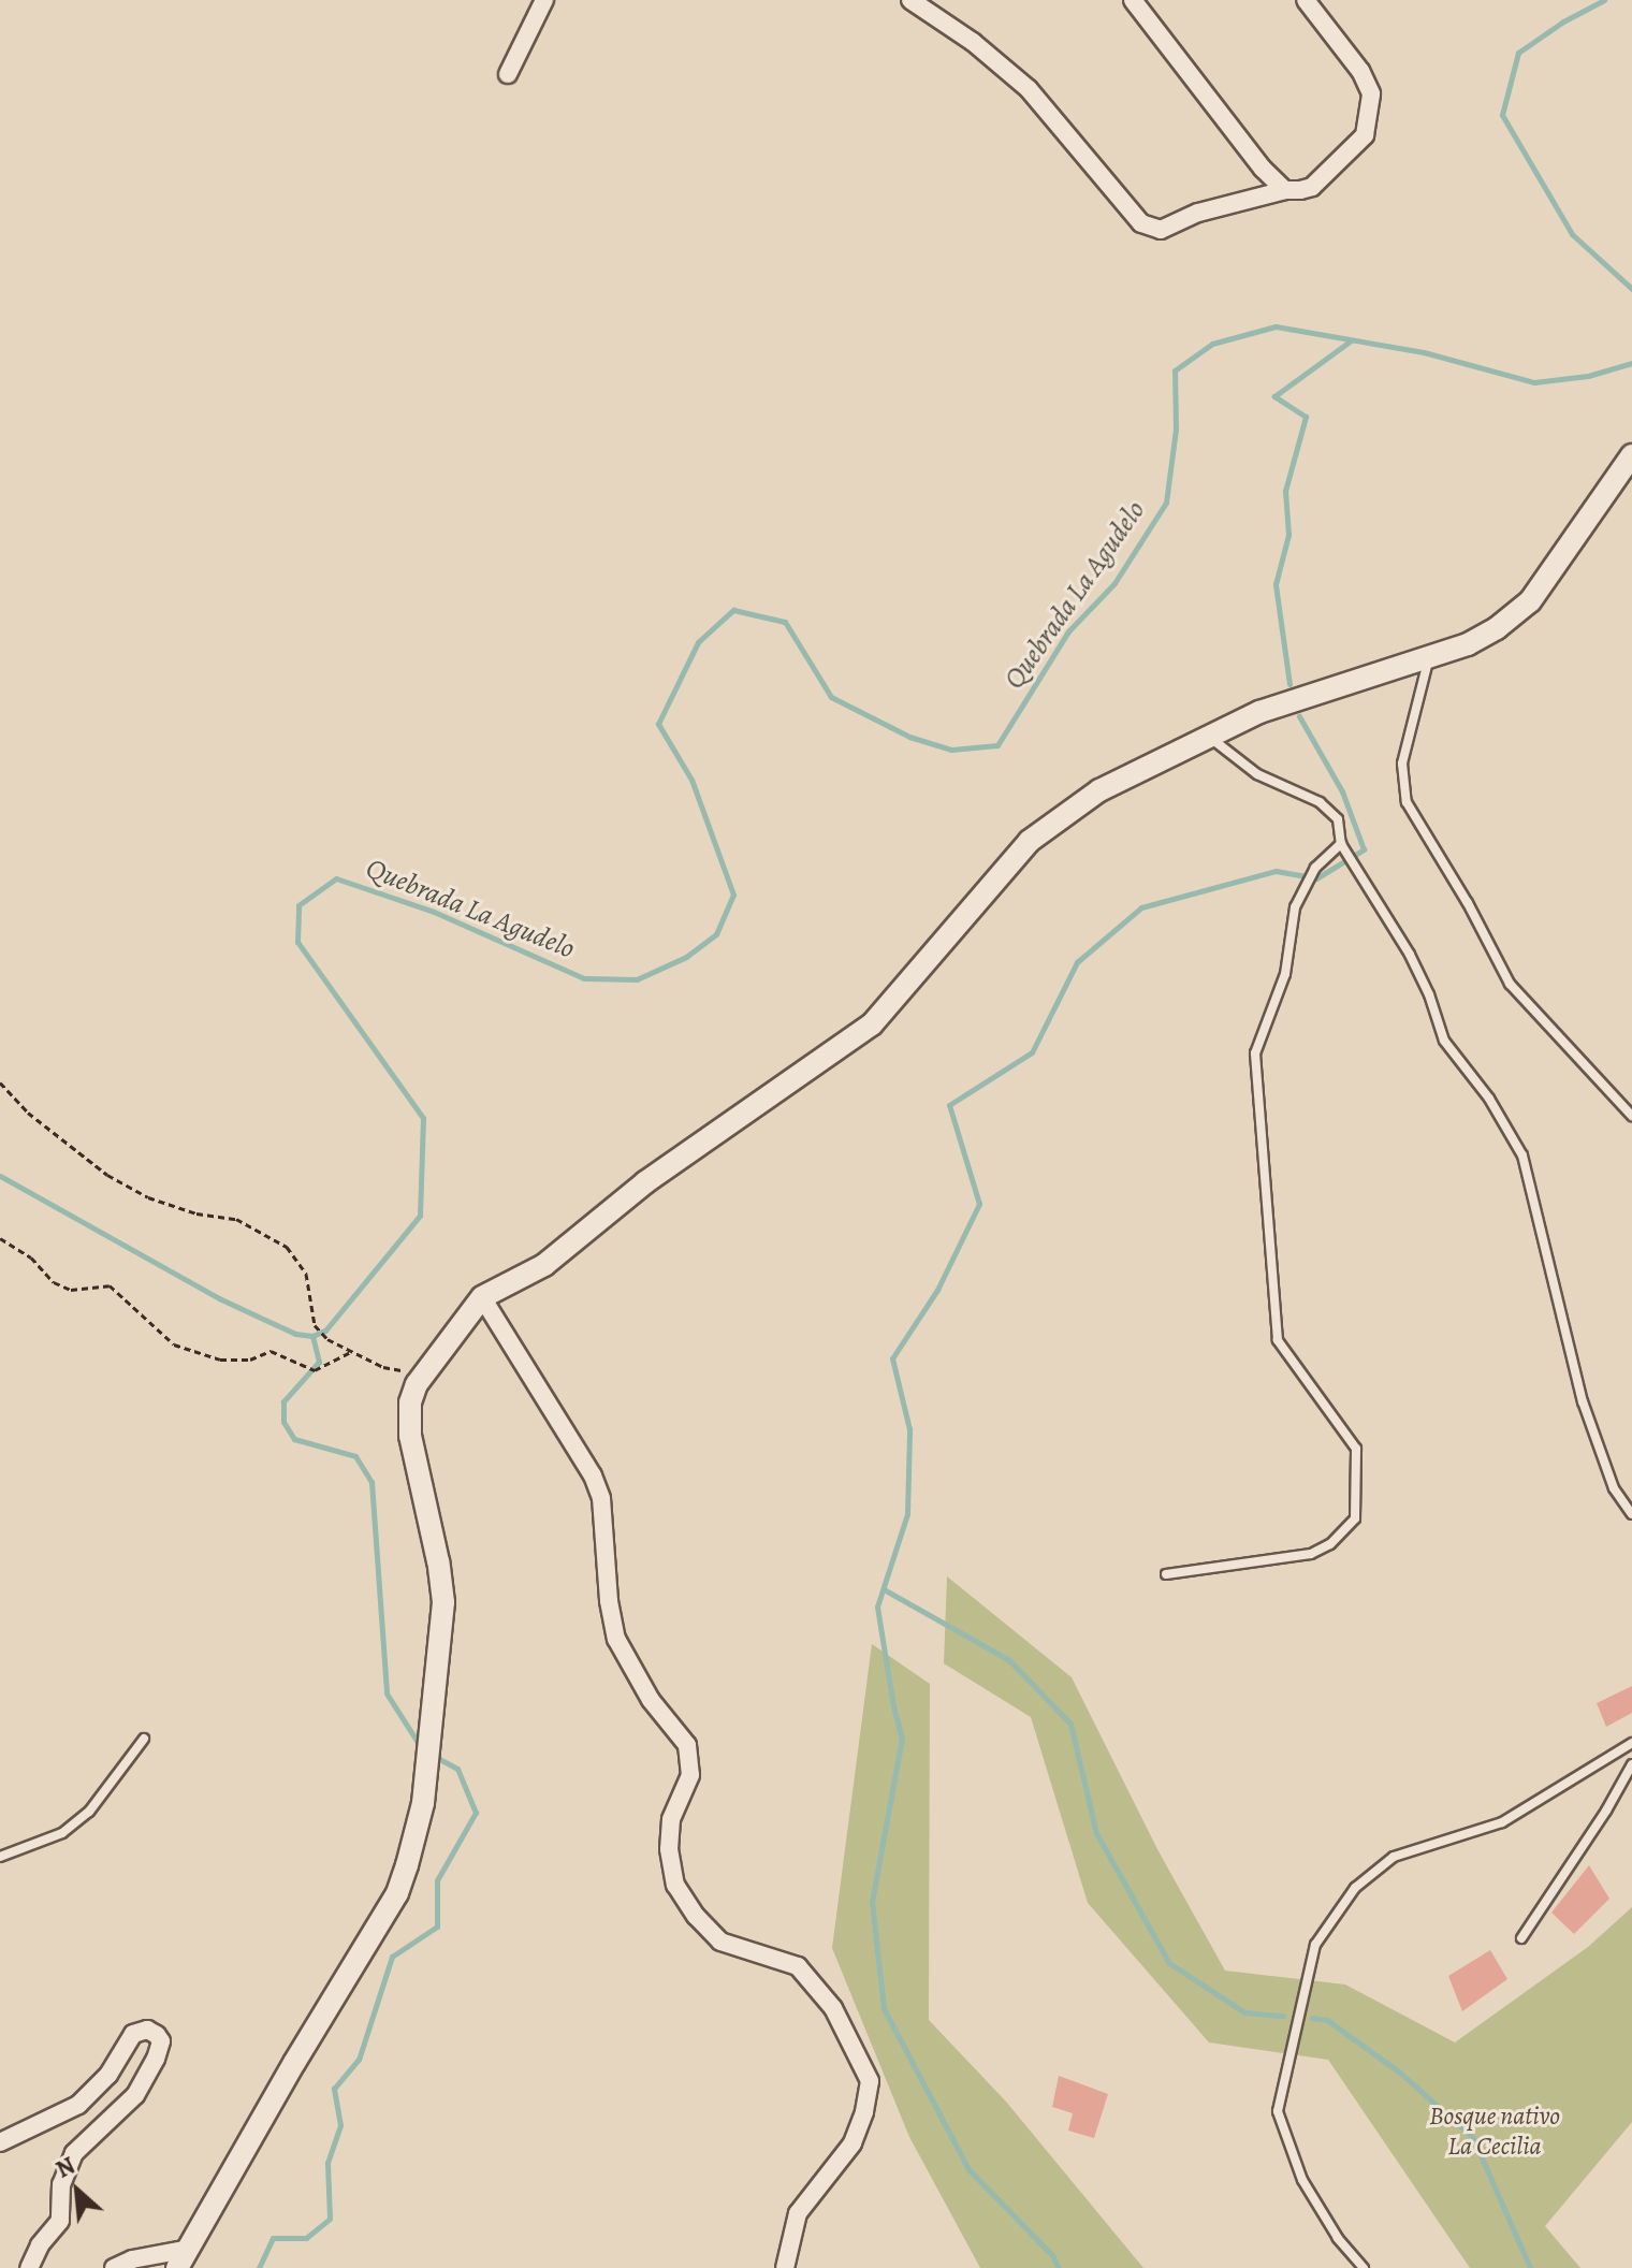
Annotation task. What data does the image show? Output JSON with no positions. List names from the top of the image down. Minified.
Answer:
{"water":["Quebrada La Agudelo"],"parks":["Bosque nativo La Cecilia"],"north":"top left"}
